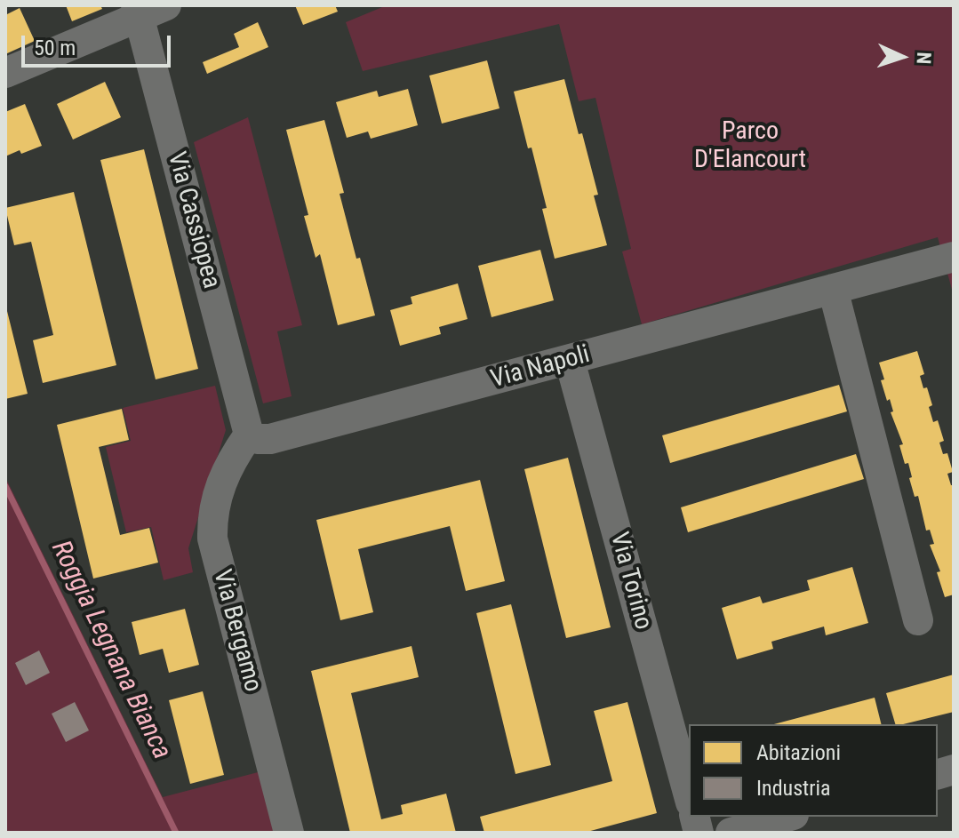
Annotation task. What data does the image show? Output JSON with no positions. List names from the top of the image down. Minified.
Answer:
{"streets":{"street":["Via Cassiopea","Via Napoli","Via Torino","Via Bergamo"]},"crossings":[["Via Cassiopea","Via Napoli"],["Via Cassiopea","Via Bergamo"],["Via Napoli","Via Torino"],["Via Napoli","Via Bergamo"]],"water":["Roggia Legnana Bianca"],"parks":["Parco D'Elancourt"],"legend":["Abitazioni","Industria"],"scale_bar":"50 m","north":"right"}
